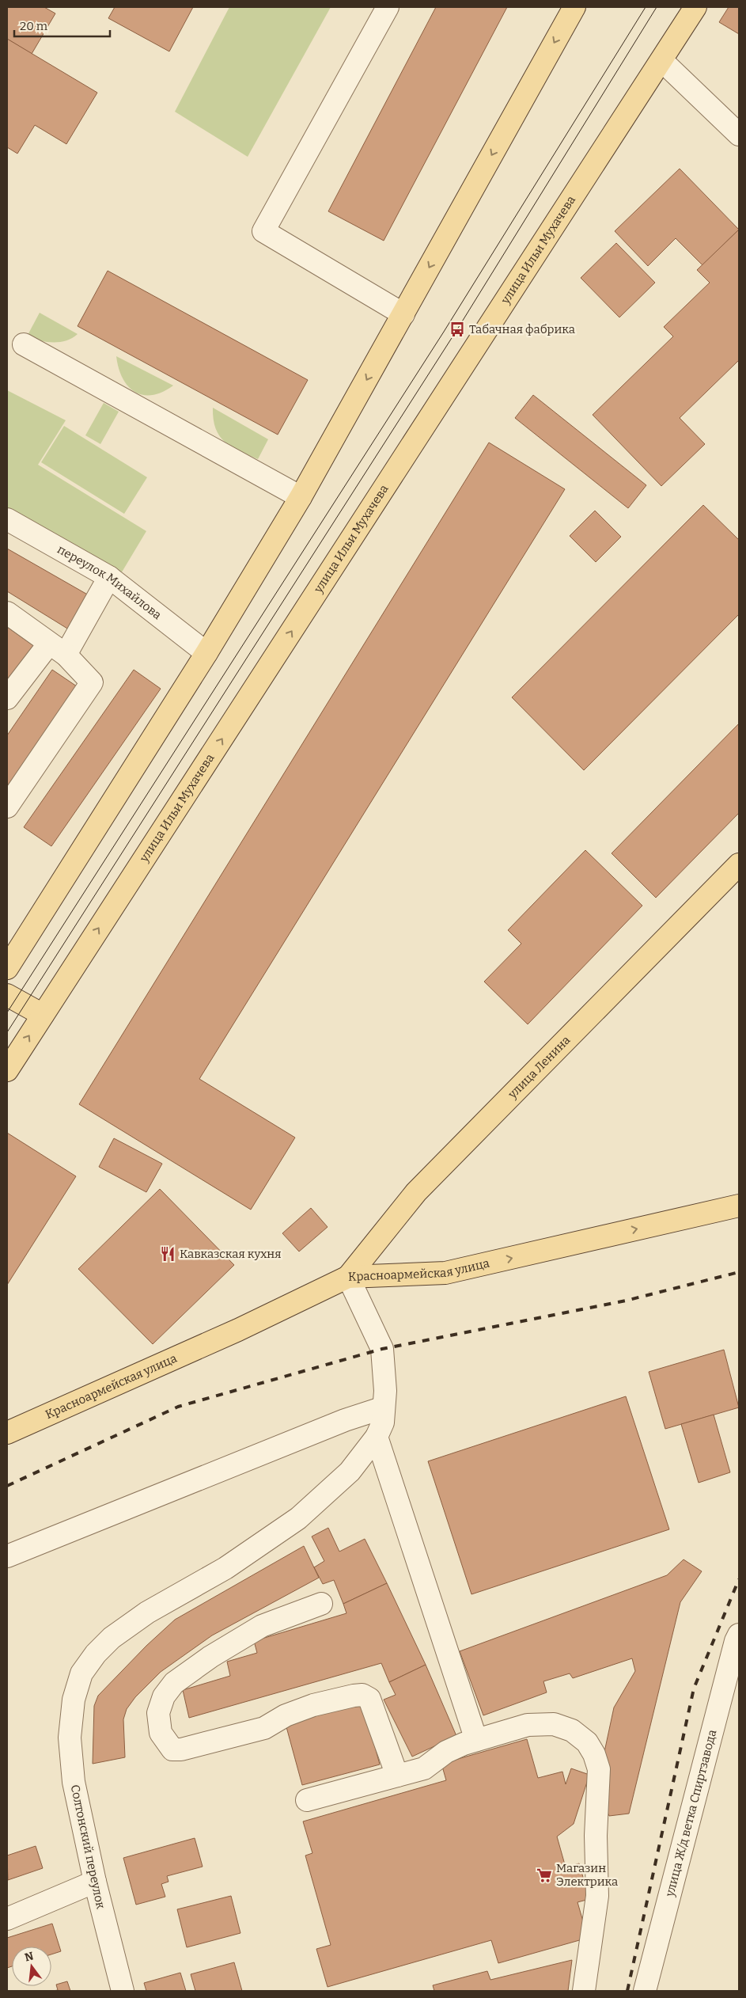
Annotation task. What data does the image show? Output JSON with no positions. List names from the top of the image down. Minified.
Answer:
{"streets":{"main road":["улица Ильи Мухачева","улица Ленина","Красноармейская улица"],"street":["переулок Михайлова","улица Ж/д ветка Спиртзавода","Солтонский переулок"]},"crossings":[["улица Ленина","Красноармейская улица"],["улица Ленина","Солтонский переулок"],["Красноармейская улица","Солтонский переулок"]],"one_way":["Красноармейская улица"],"places":{"bus stop":["Табачная фабрика"],"restaurant":["Кавказская кухня"],"supermarket":["Магазин Электрика"]},"scale_bar":"20 m","north":"top"}
